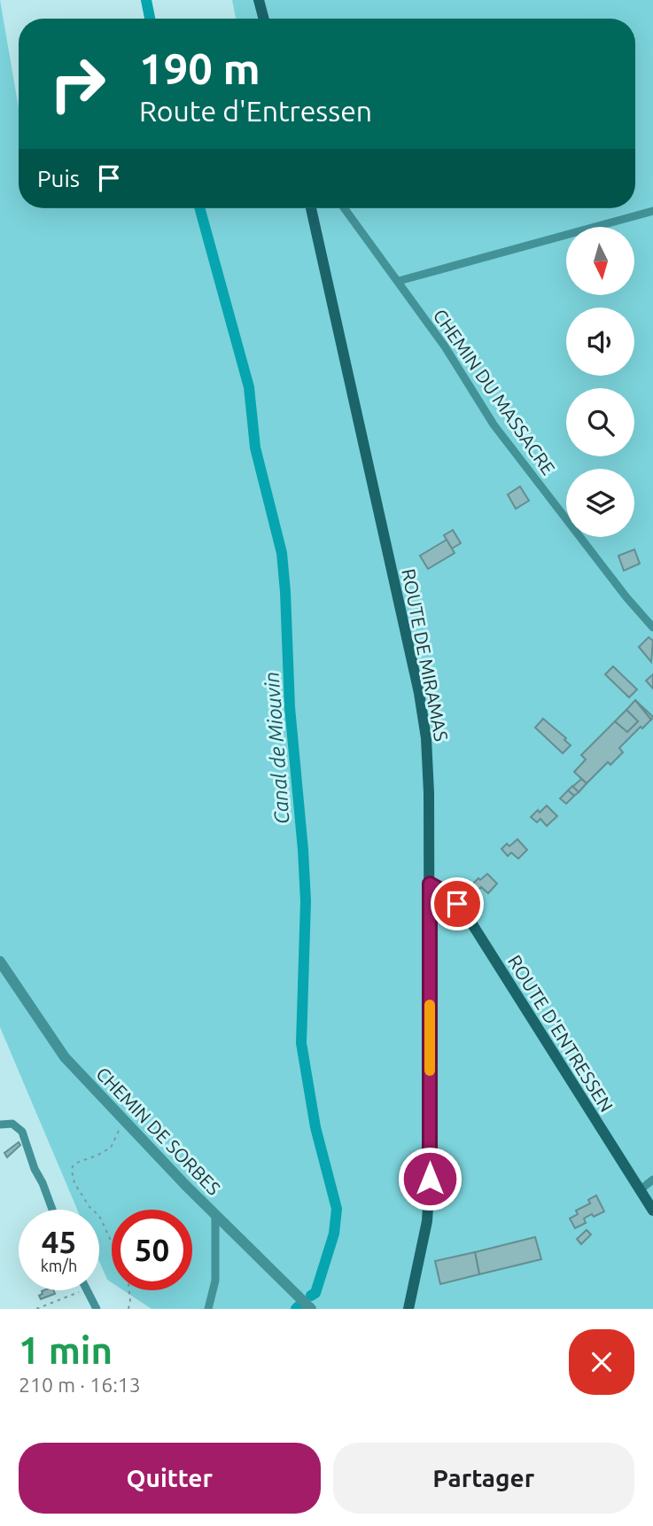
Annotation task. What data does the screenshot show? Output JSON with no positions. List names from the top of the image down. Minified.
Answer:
{"streets":{"main road":["ROUTE DE MIRAMAS","ROUTE D'ENTRESSEN"],"street":["CHEMIN DU MASSACRE","CHEMIN DE SORBES"]},"crossings":[["ROUTE DE MIRAMAS","ROUTE D'ENTRESSEN"]],"water":["Canal de Miouvin"],"north":"bottom","page":{"turn":["190 m","Route d'Entressen"],"then":"Puis","speed":"45 km/h","limit":"50","heading":["1 min","210 m · 16:13"],"buttons":["Quitter","Partager"]}}
